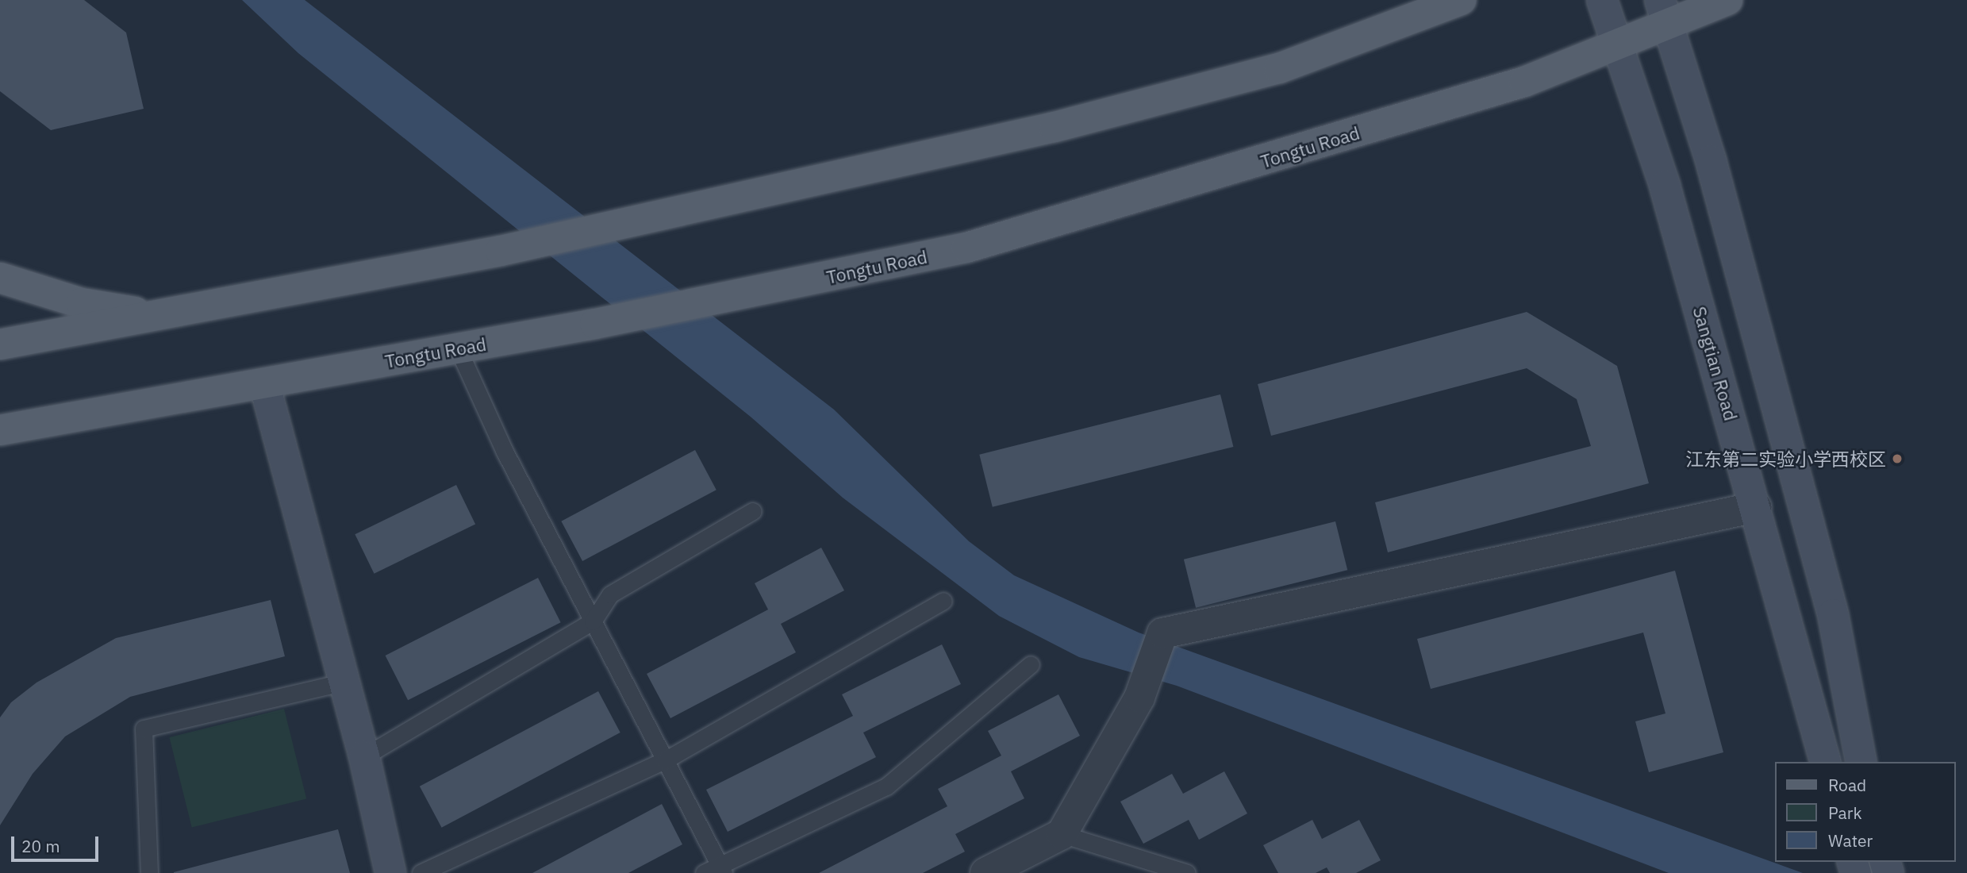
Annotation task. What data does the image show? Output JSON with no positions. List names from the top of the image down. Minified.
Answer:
{"streets":{"main road":["Tongtu Road","Sangtian Road"]},"crossings":[["Tongtu Road","Sangtian Road"]],"places":["江东第二实验小学西校区"],"legend":["Road","Park","Water"],"scale_bar":"20 m"}
